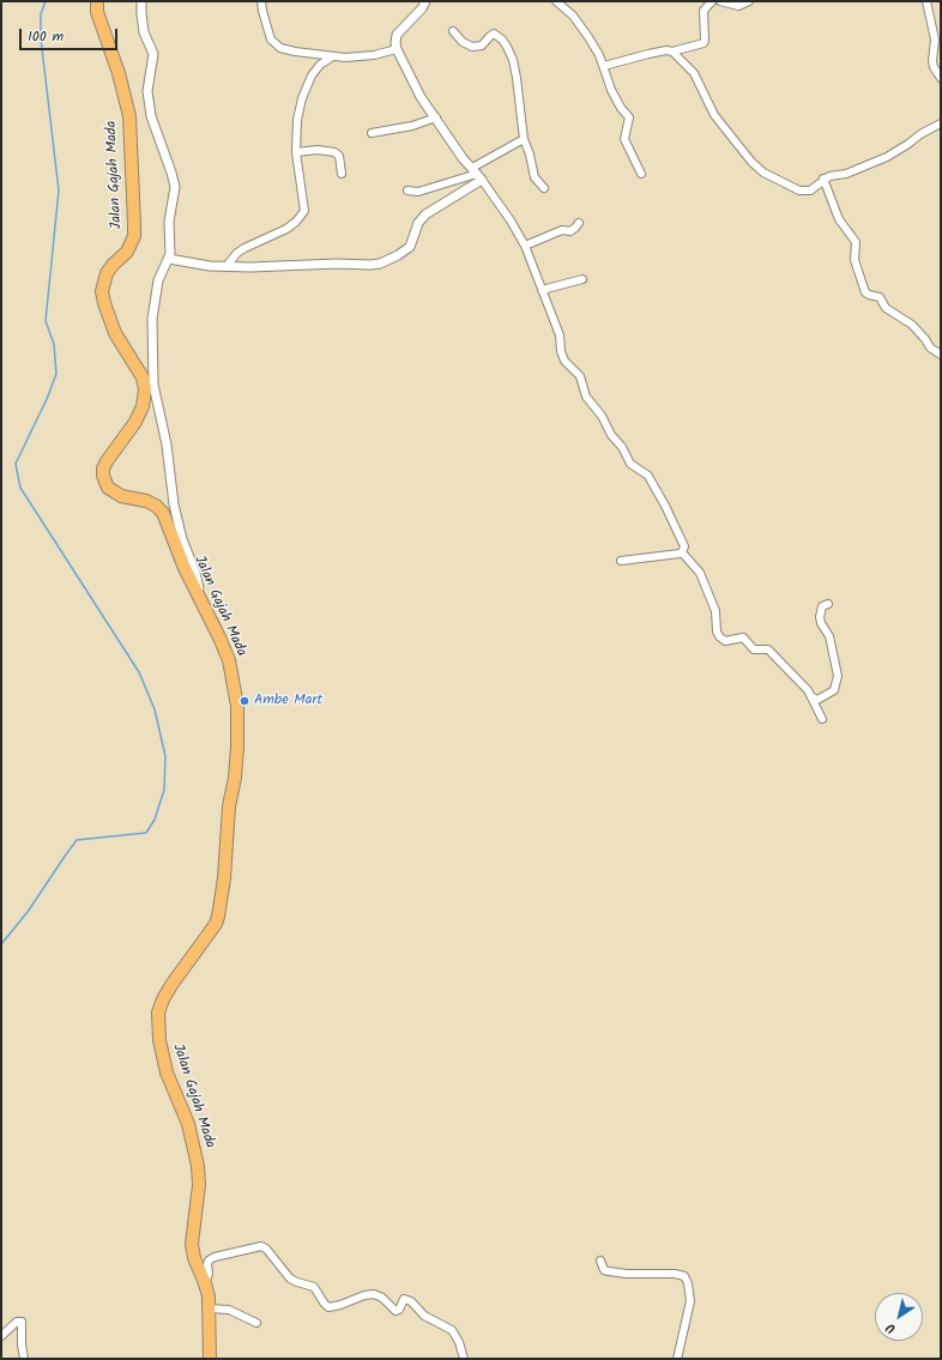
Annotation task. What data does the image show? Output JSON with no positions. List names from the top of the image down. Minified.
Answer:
{"streets":{"highway":["Jalan Gajah Mada"]},"places":["Ambe Mart"],"scale_bar":"100 m","north":"bottom left"}
